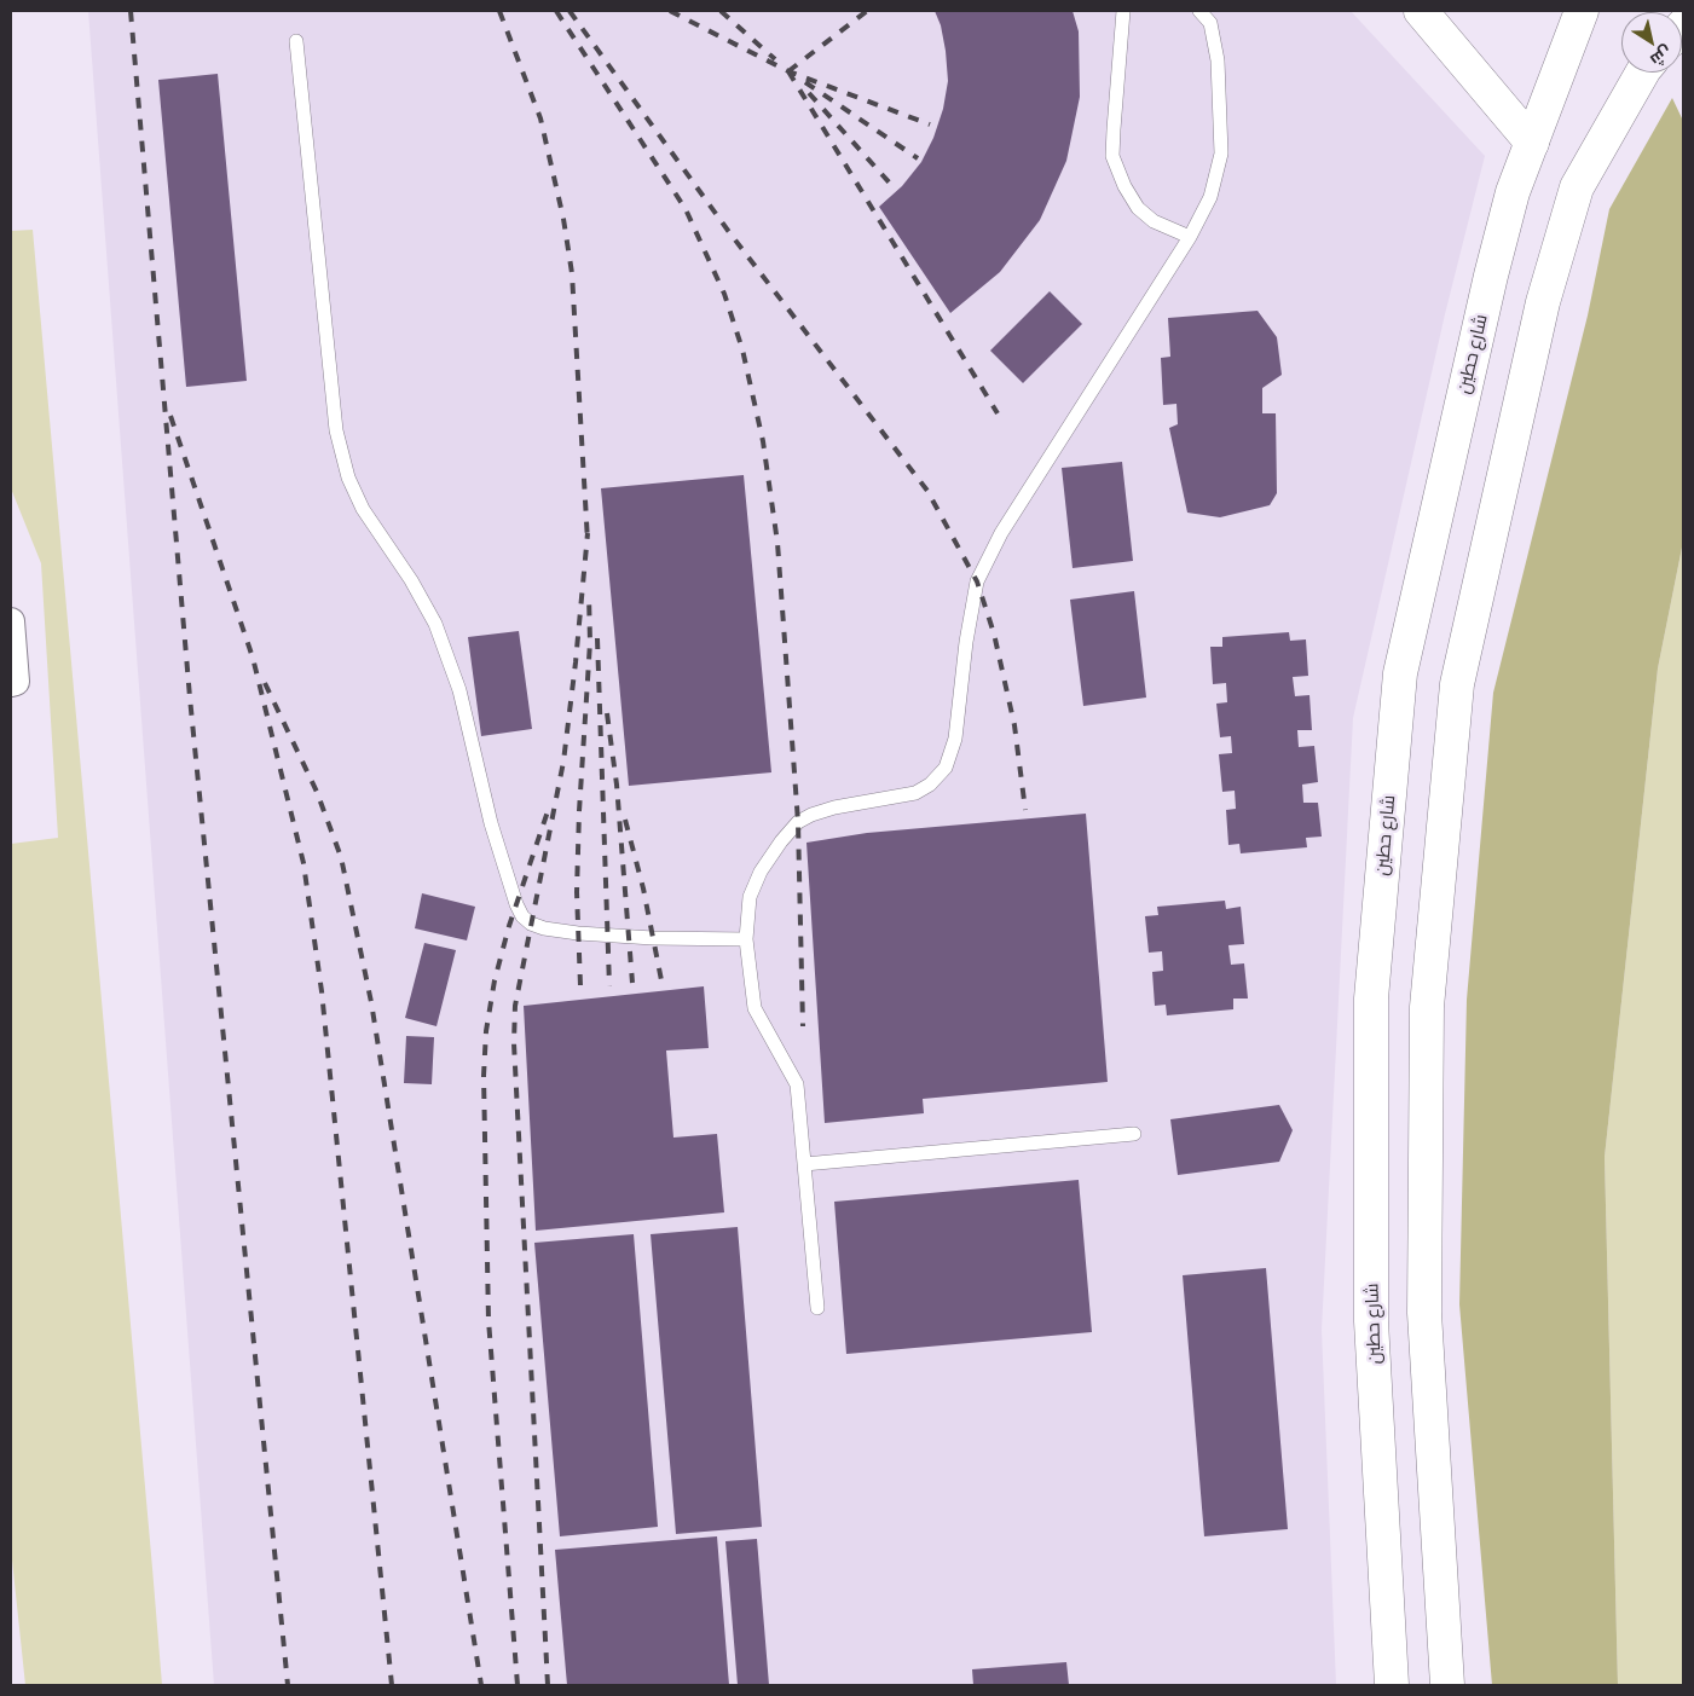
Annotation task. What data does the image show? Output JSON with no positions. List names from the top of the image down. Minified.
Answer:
{"streets":{"main road":["شارع حطين"]},"north":"bottom right"}
